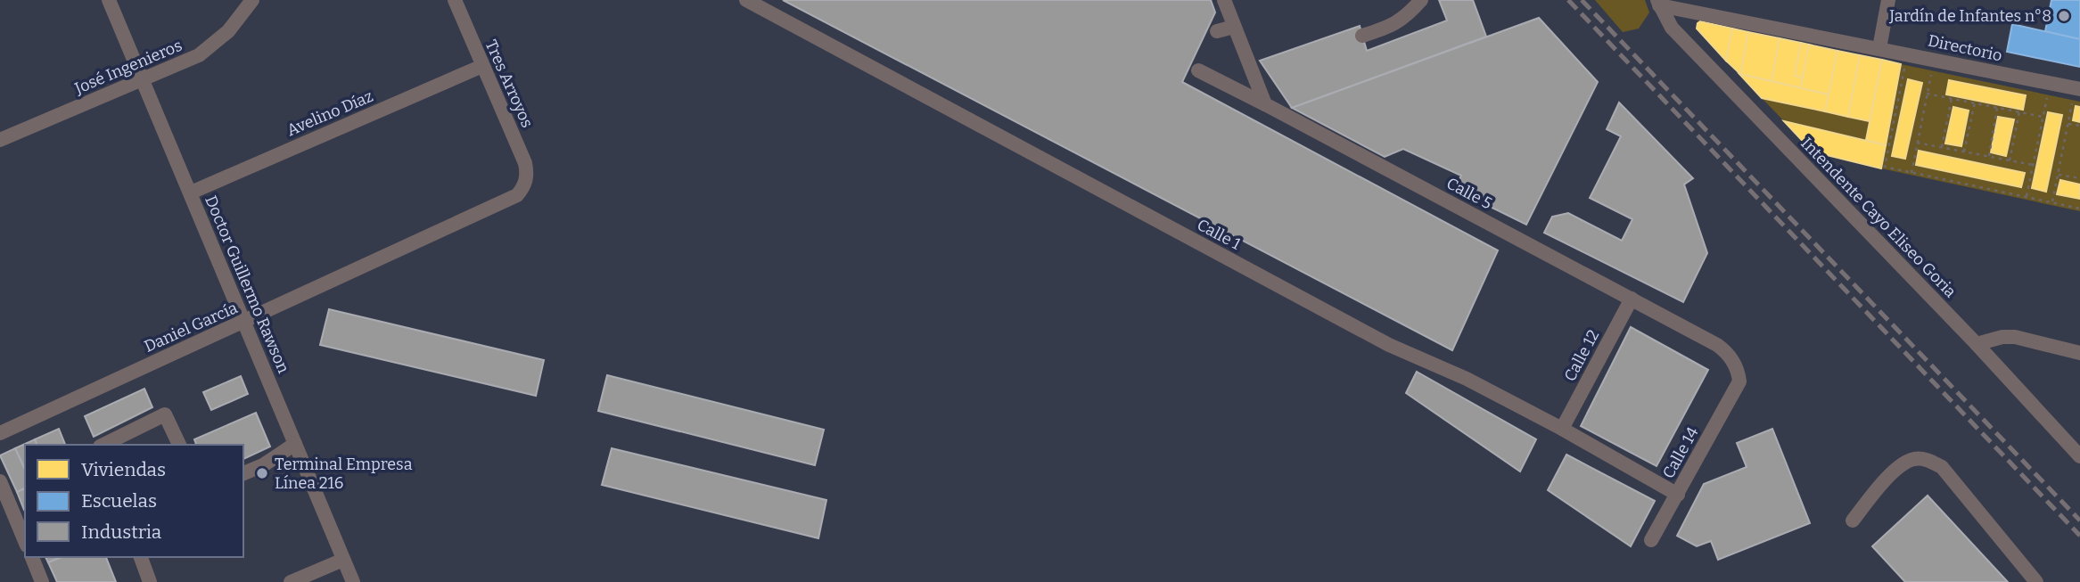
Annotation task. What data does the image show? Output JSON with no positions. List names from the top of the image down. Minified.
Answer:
{"streets":{"street":["Directorio","José Ingenieros","Tres Arroyos","Avelino Díaz","Calle 5","Intendente Cayo Eliseo Goria","Calle 1","Doctor Guillermo Rawson","Daniel García","Calle 12","Calle 14"]},"crossings":[["Directorio","Intendente Cayo Eliseo Goria"],["José Ingenieros","Doctor Guillermo Rawson"],["Tres Arroyos","Avelino Díaz"],["Tres Arroyos","Daniel García"],["Avelino Díaz","Doctor Guillermo Rawson"],["Calle 5","Calle 12"],["Calle 5","Calle 14"],["Calle 1","Calle 12"],["Calle 1","Calle 14"],["Doctor Guillermo Rawson","Daniel García"]],"places":["Jardín de Infantes n°8","Terminal Empresa Línea 216"],"legend":["Viviendas","Escuelas","Industria"]}
